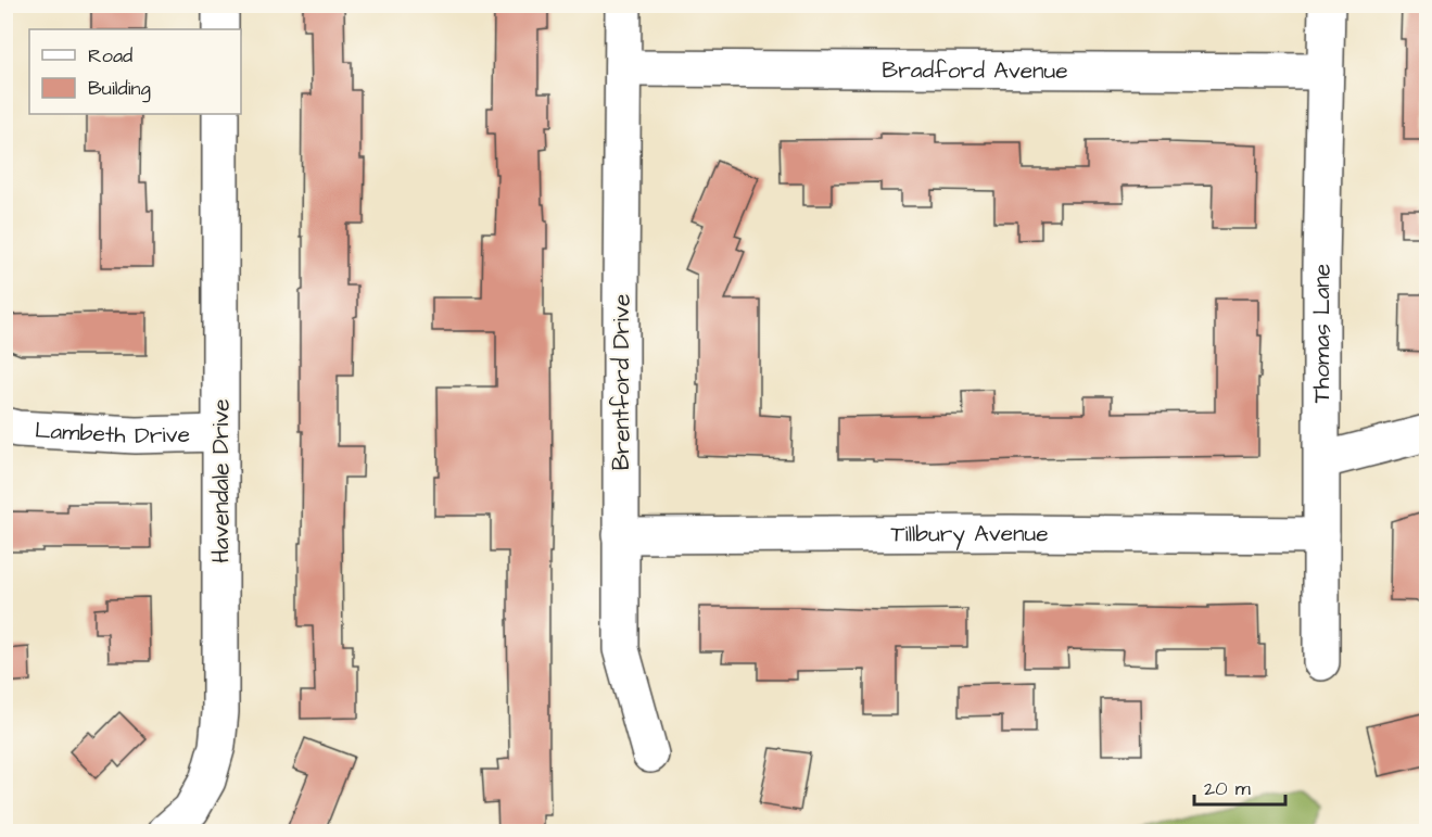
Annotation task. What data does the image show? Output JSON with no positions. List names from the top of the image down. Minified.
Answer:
{"streets":{"street":["Bradford Avenue","Thomas Lane","Brentford Drive","Lambeth Drive","Havendale Drive","Tillbury Avenue"]},"crossings":[["Bradford Avenue","Thomas Lane"],["Bradford Avenue","Brentford Drive"],["Thomas Lane","Tillbury Avenue"],["Brentford Drive","Tillbury Avenue"],["Lambeth Drive","Havendale Drive"]],"legend":["Road","Building"],"scale_bar":"20 m"}
